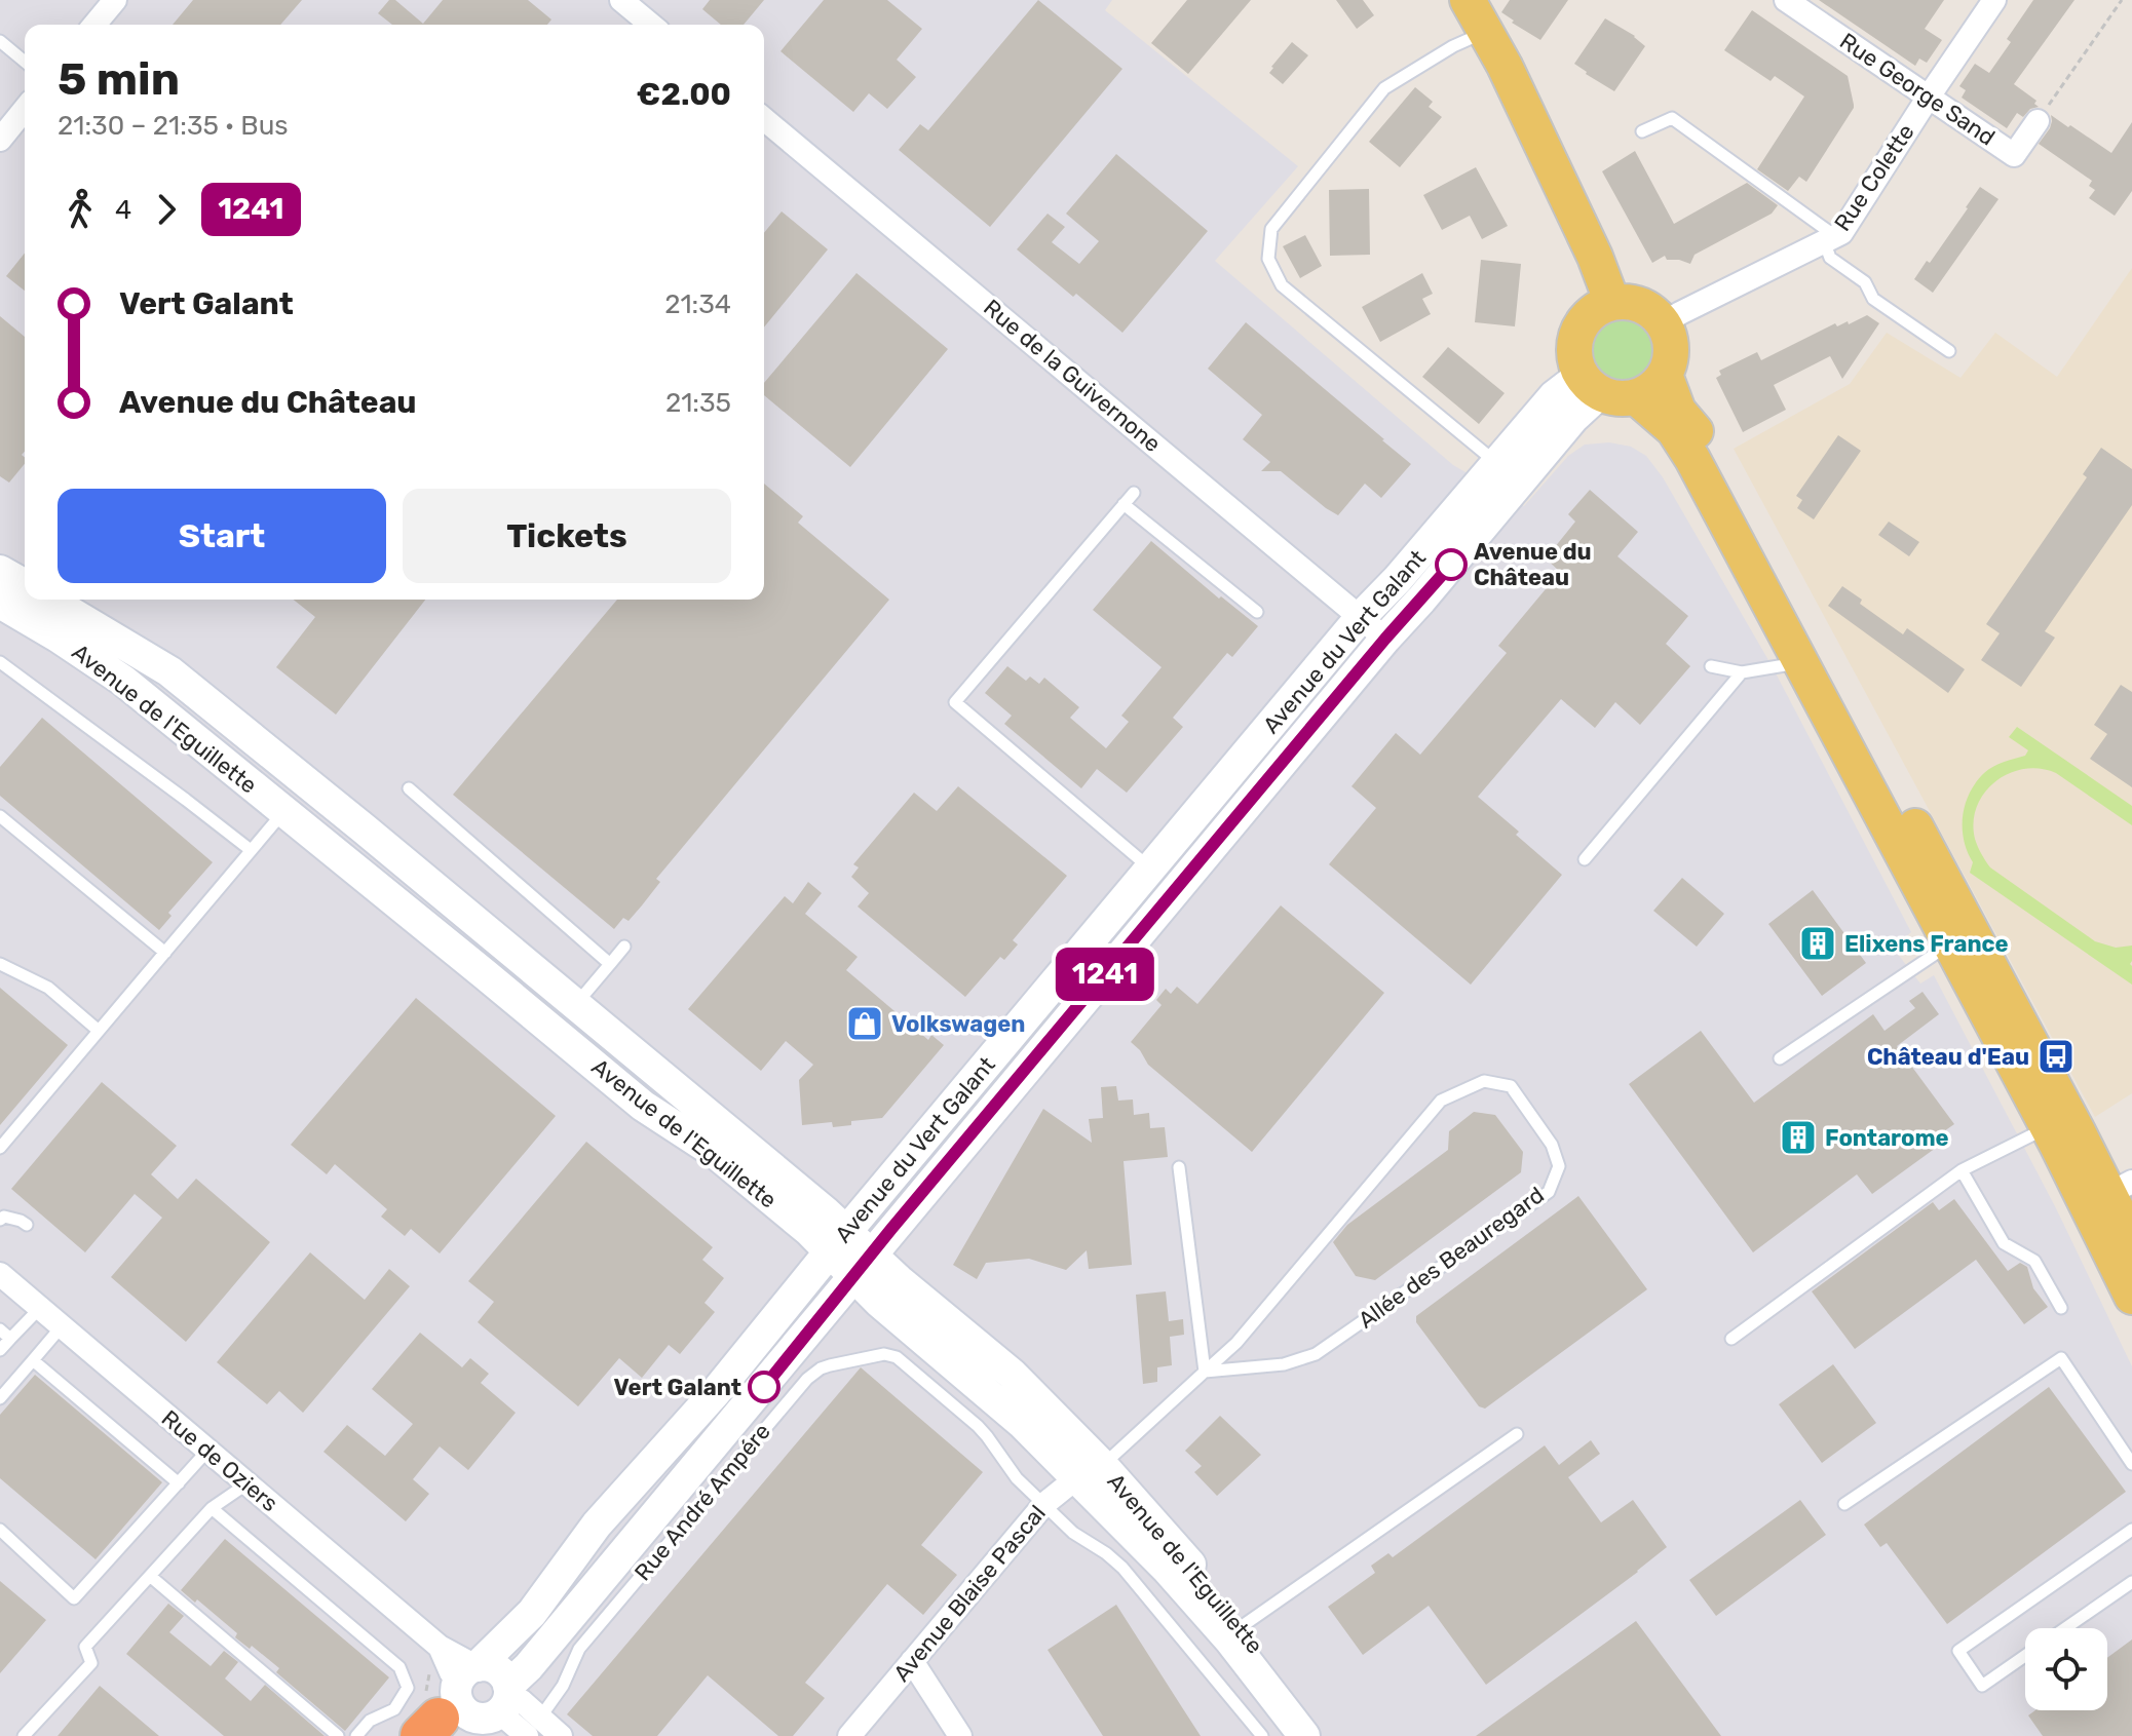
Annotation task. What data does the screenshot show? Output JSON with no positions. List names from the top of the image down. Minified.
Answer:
{"streets":{"street":["Rue George Sand","Rue Colette","Rue de la Guivernone","Avenue du Vert Galant","Avenue de l'Eguillette","Rue de Oziers","Avenue Blaise Pascal"],"lane":["Allée des Beauregard","Rue André Ampére"]},"crossings":[["Rue George Sand","Rue Colette"],["Rue Colette","Avenue du Vert Galant"],["Rue de la Guivernone","Avenue du Vert Galant"],["Avenue du Vert Galant","Avenue de l'Eguillette"],["Avenue du Vert Galant","Rue de Oziers"],["Avenue de l'Eguillette","Allée des Beauregard"],["Avenue de l'Eguillette","Avenue Blaise Pascal"],["Allée des Beauregard","Avenue Blaise Pascal"],["Rue de Oziers","Rue André Ampére"],["Rue André Ampére","Avenue Blaise Pascal"]],"places":{"other":["Avenue du Château","Vert Galant"],"building":["Elixens France","Fontarome"],"shop":["Volkswagen"],"bus stop":["Château d'Eau"]},"lines":["bus line 1241"],"page":{"on_map":"1241","heading":["5 min","21:30 – 21:35 · Bus","€2.00"],"legs":["4","1241"],"list":[{"name":"Vert Galant","value":"21:34"},{"name":"Avenue du Château","value":"21:35"}],"buttons":["Start","Tickets"]}}
